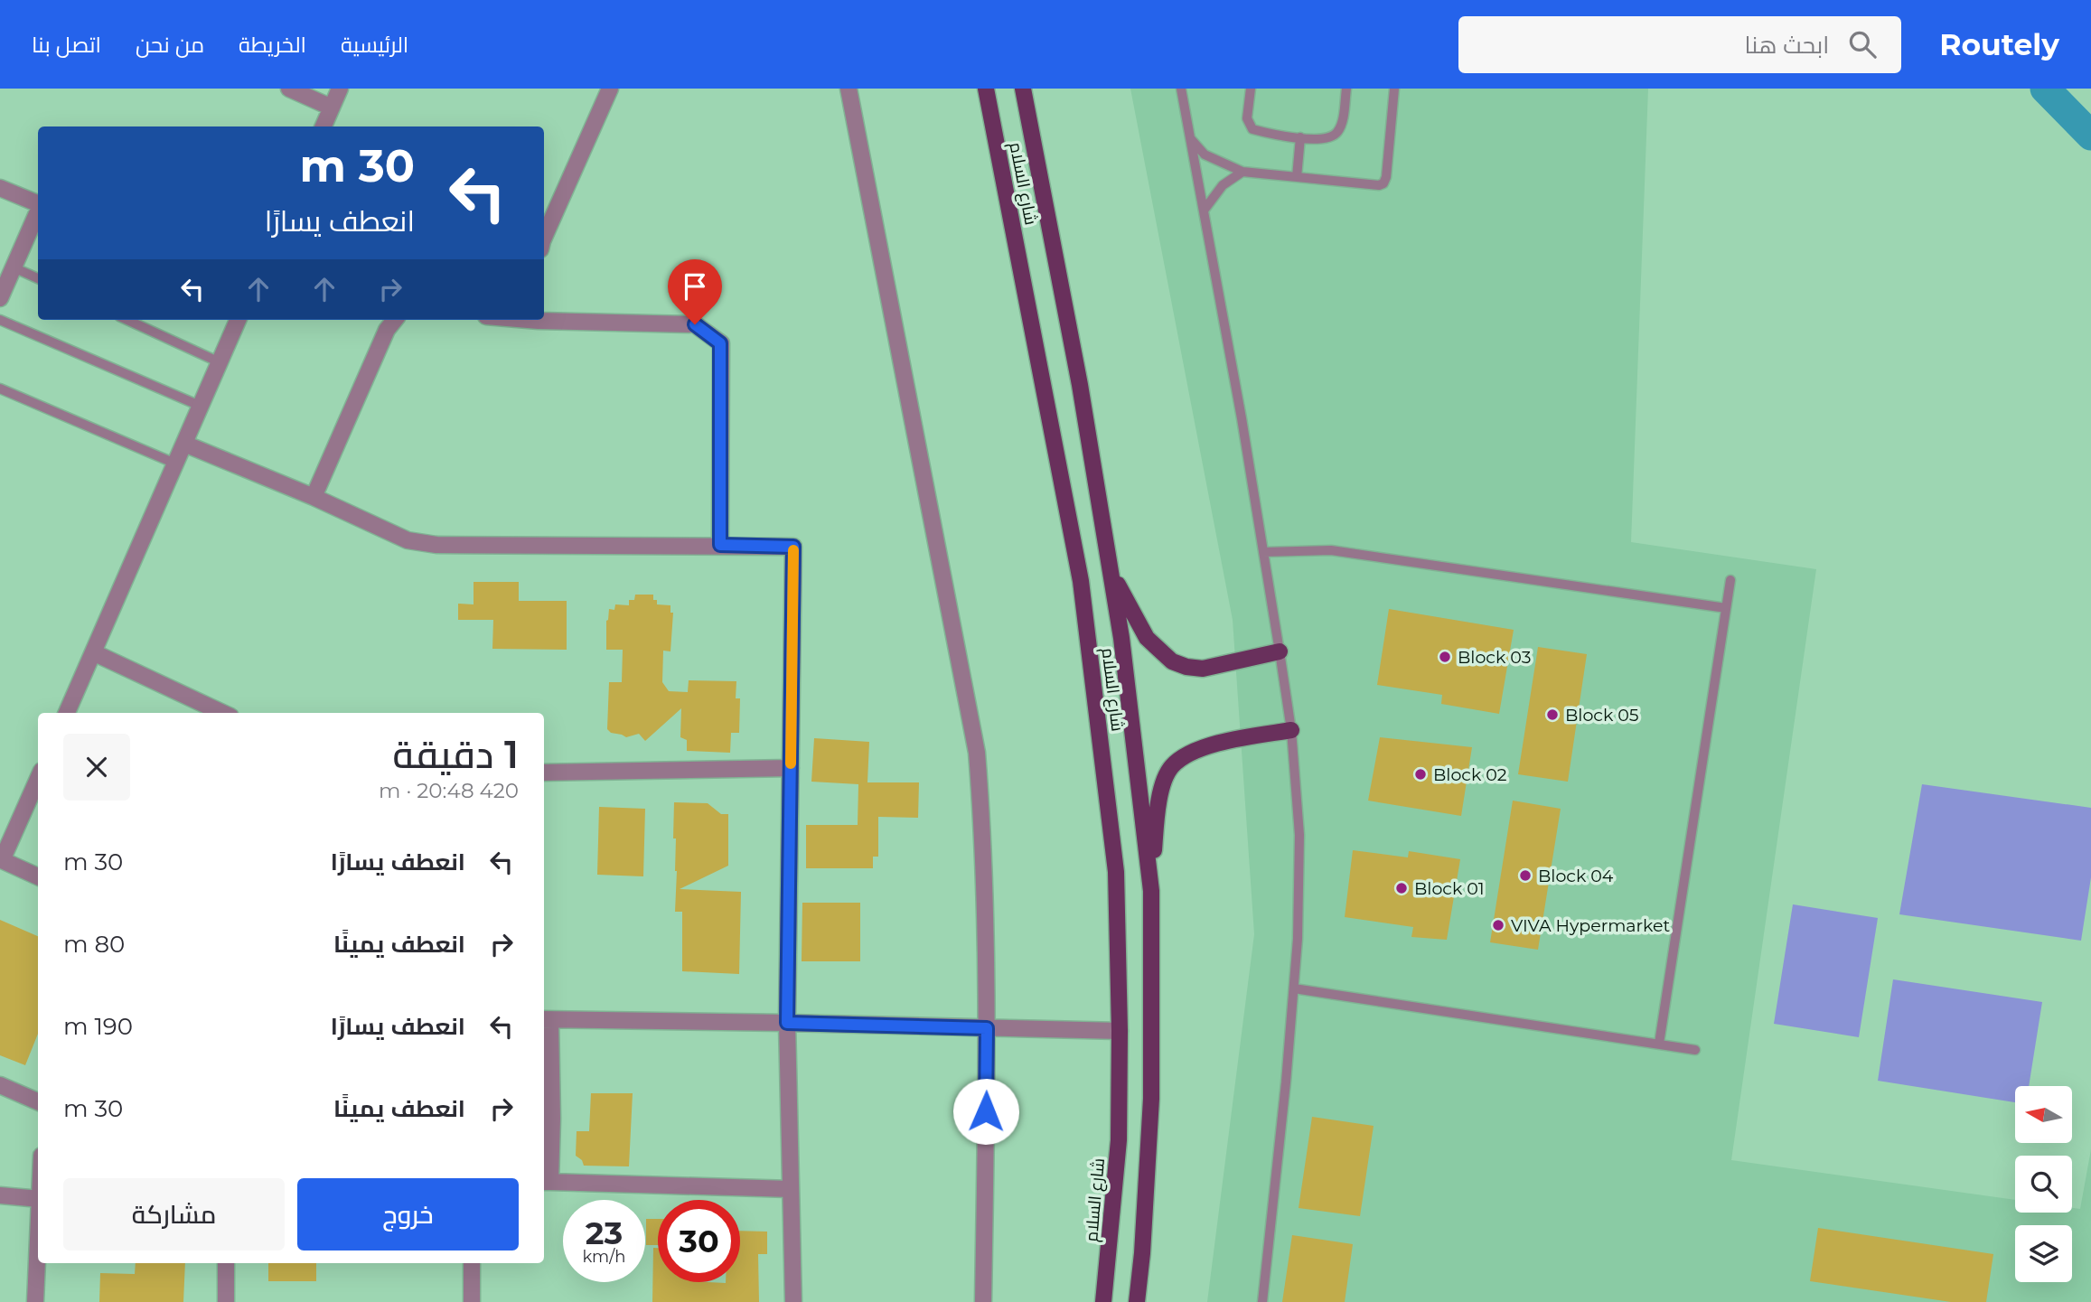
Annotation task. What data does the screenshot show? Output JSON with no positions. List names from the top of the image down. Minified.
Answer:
{"streets":{"main road":["شارع السلام"]},"places":["Block 03","Block 05","Block 02","Block 04","Block 01","VIVA Hypermarket"],"north":"left","page":{"header":"Routely","search":"ابحث هنا","nav":["الرئيسية","الخريطة","من نحن","اتصل بنا"],"turn":["30 m","انعطف يسارًا"],"heading":["1 دقيقة","420 m · 20:48"],"list":[{"name":"انعطف يسارًا","value":"30 m"},{"name":"انعطف يمينًا","value":"80 m"},{"name":"انعطف يسارًا","value":"190 m"},{"name":"انعطف يمينًا","value":"30 m"}],"buttons":["خروج","مشاركة"],"speed":"23 km/h","limit":"30"}}
